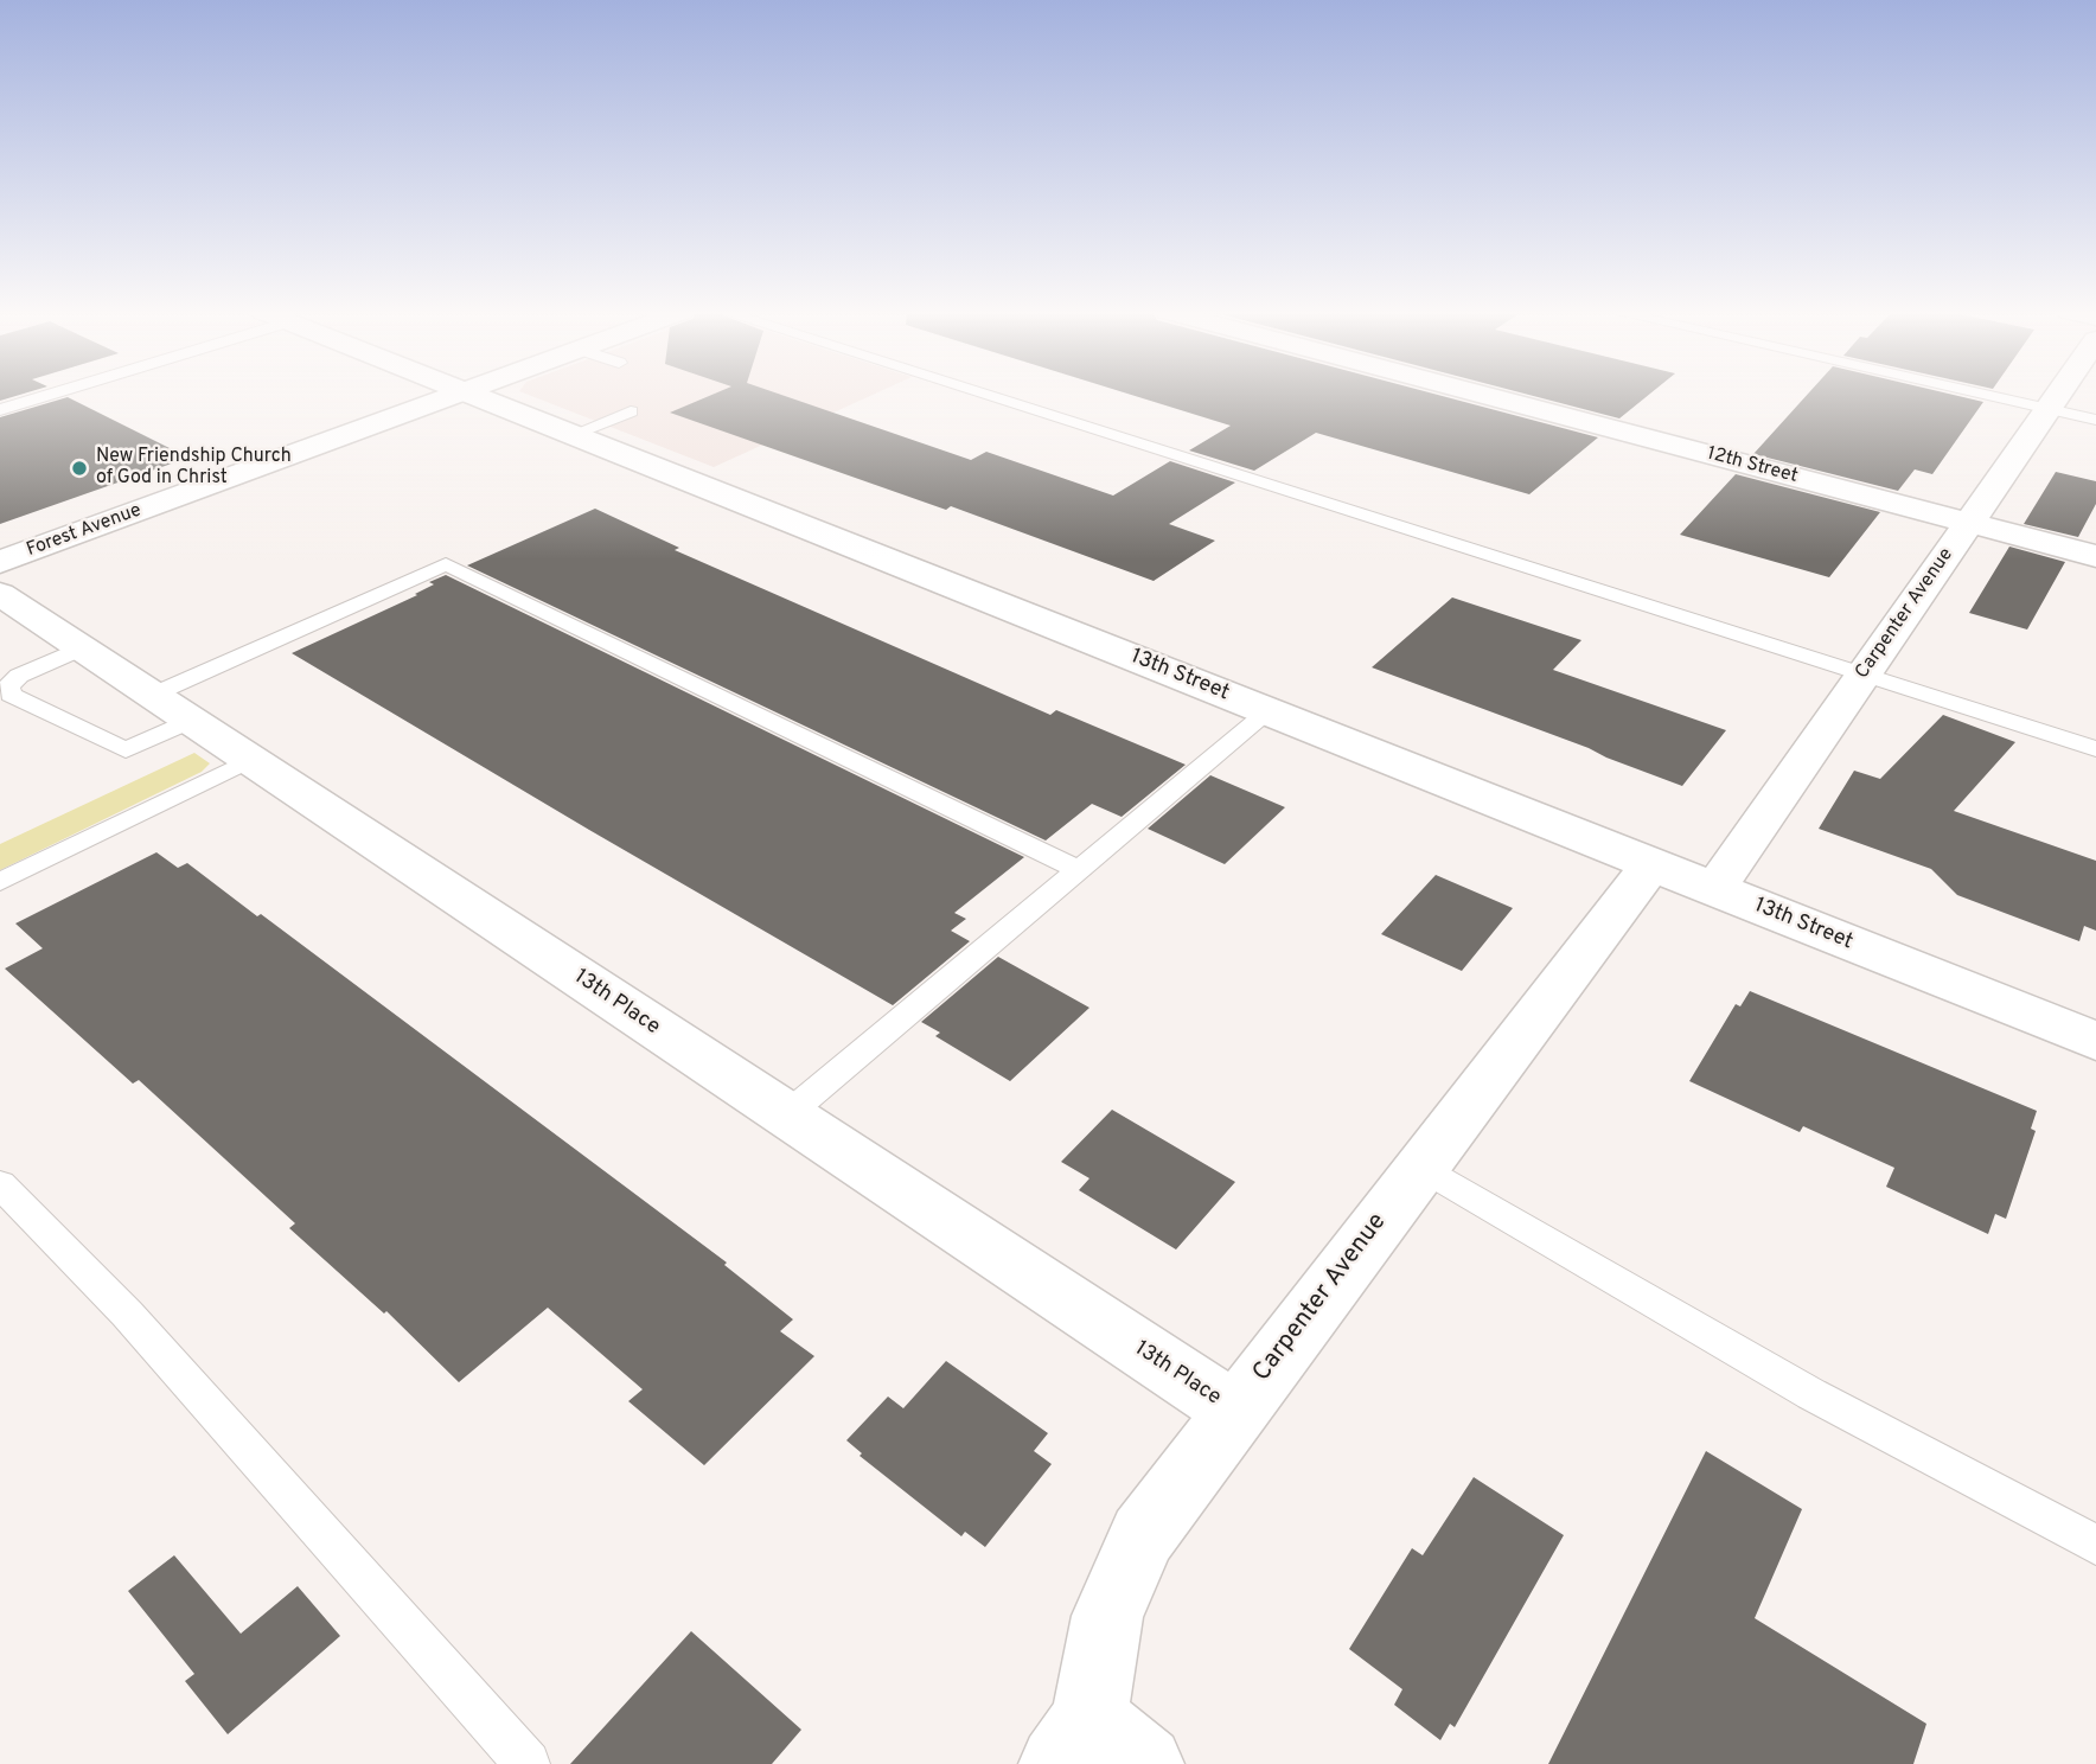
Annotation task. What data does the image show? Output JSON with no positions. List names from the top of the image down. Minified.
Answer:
{"streets":{"street":["12th Street","Forest Avenue","Carpenter Avenue","13th Street","13th Place"]},"crossings":[["12th Street","Carpenter Avenue"],["Carpenter Avenue","13th Street"],["Carpenter Avenue","13th Place"]],"places":["New Friendship Church of God in Christ"]}
